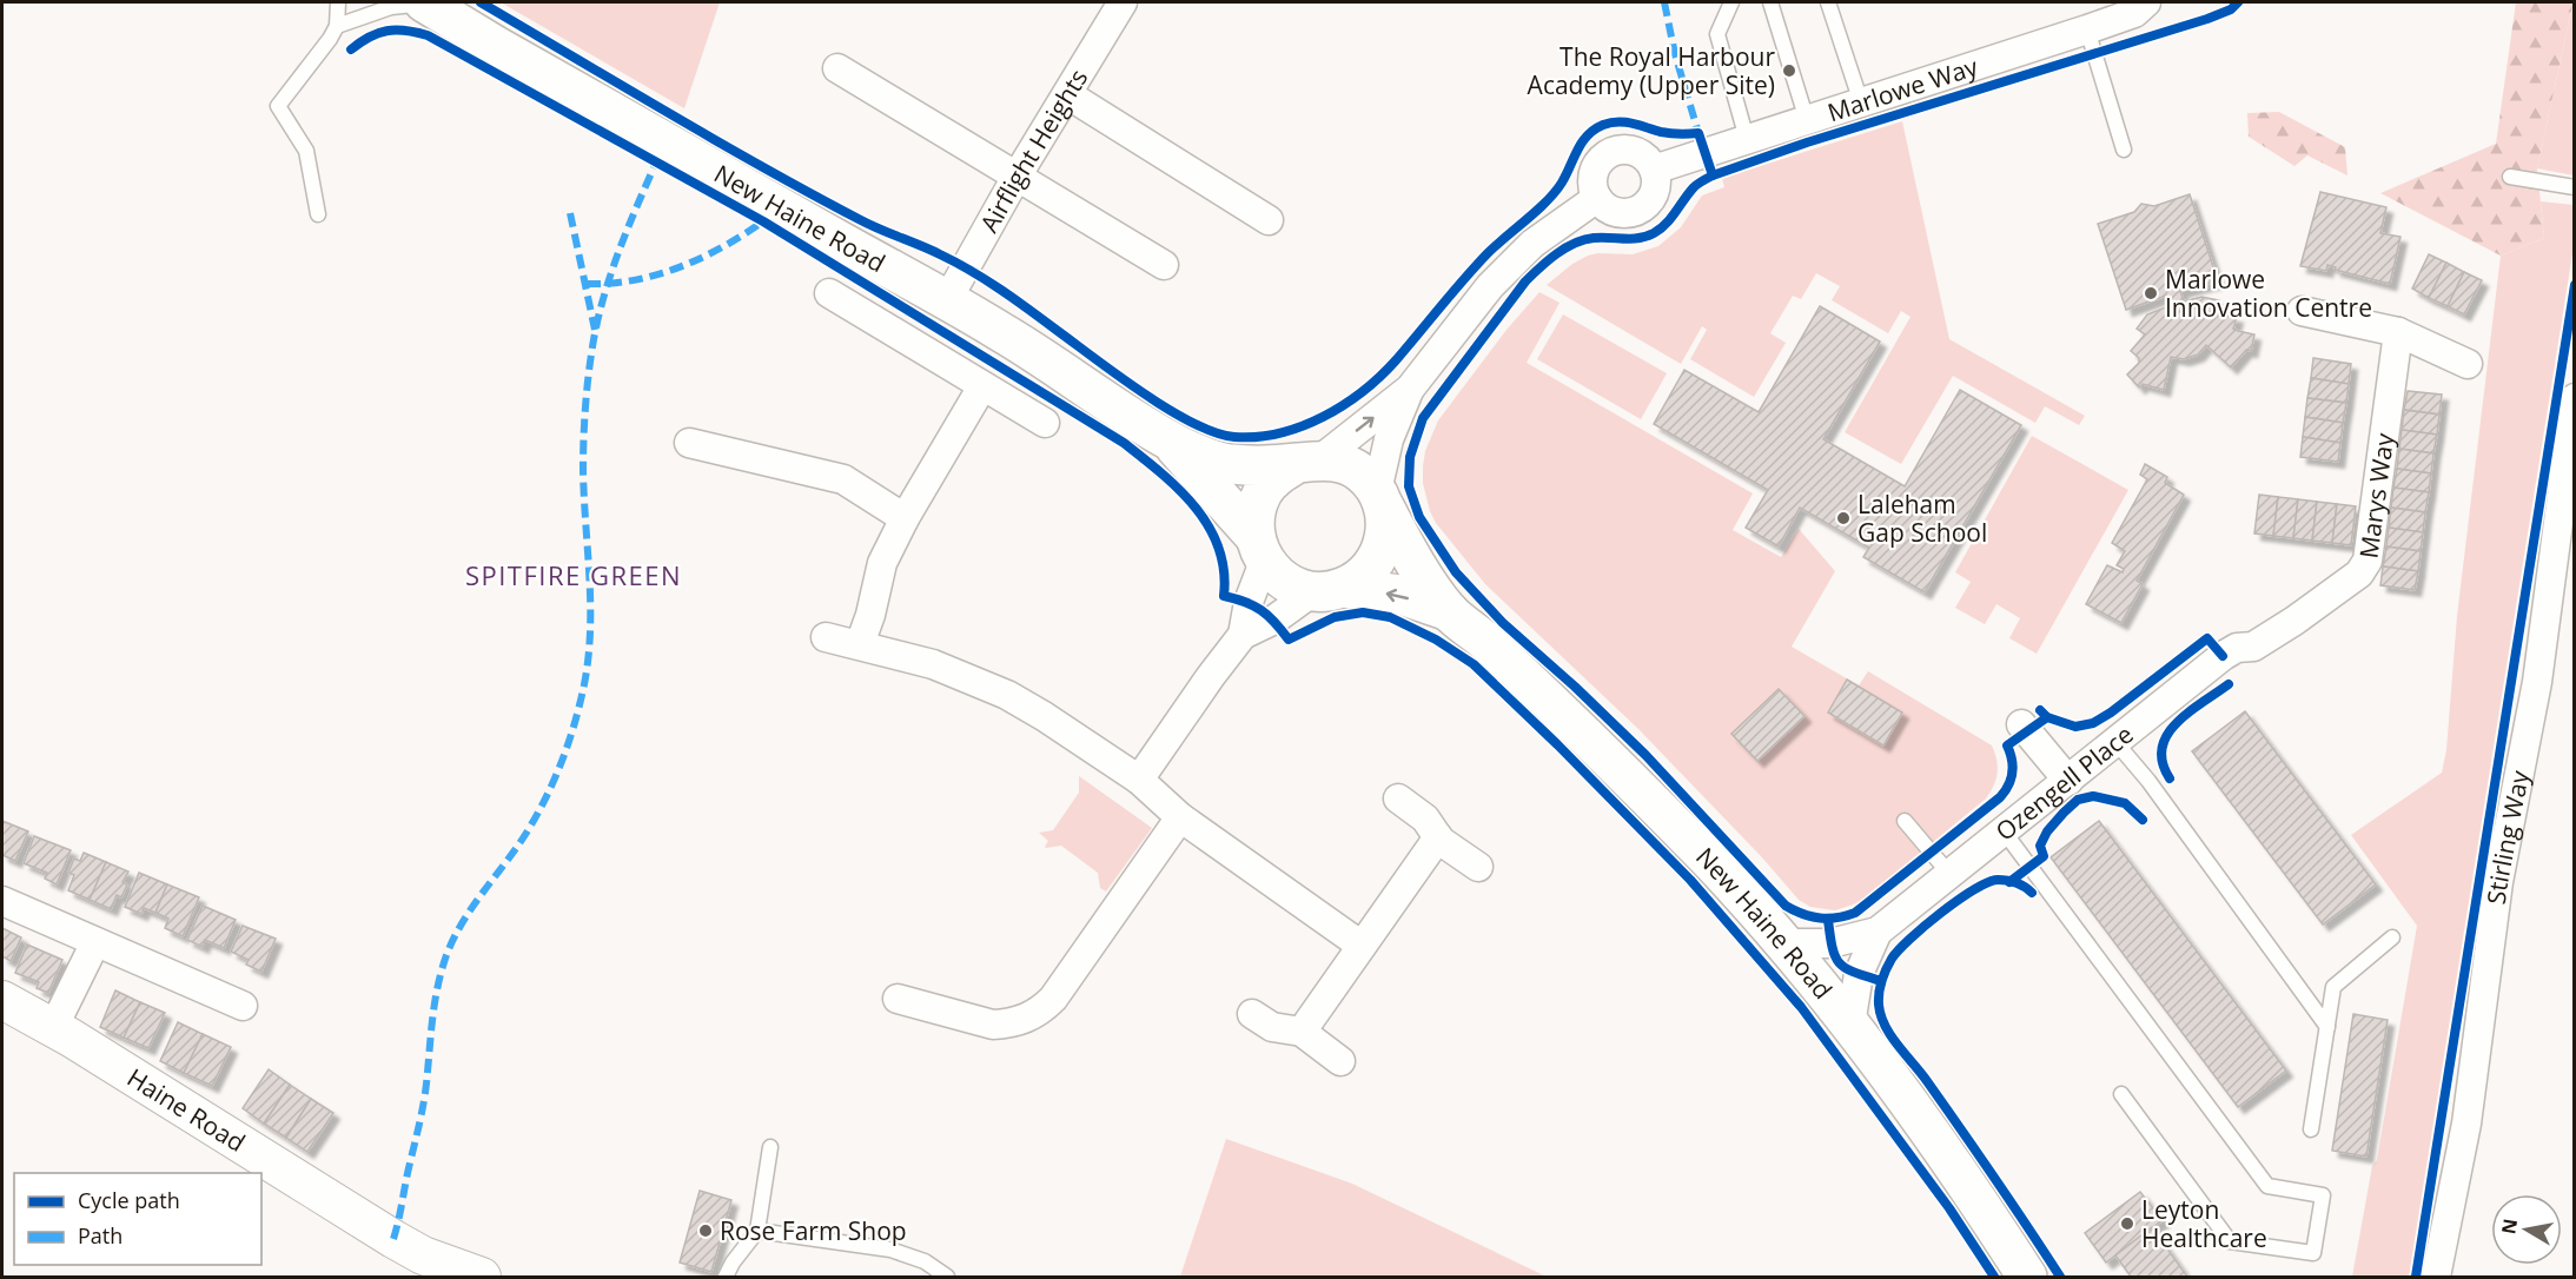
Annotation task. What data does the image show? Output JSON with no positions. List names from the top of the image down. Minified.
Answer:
{"streets":{"main road":["New Haine Road"],"street":["Marlowe Way","Airflight Heights","Marys Way","Ozengell Place","Stirling Way","Haine Road"]},"crossings":[["Airflight Heights","New Haine Road"],["New Haine Road","Ozengell Place"],["Marys Way","Ozengell Place"]],"districts":["SPITFIRE GREEN"],"places":["The Royal Harbour Academy (Upper Site)","Marlowe Innovation Centre","Laleham Gap School","Leyton Healthcare","Rose Farm Shop"],"legend":["Cycle path","Path"],"north":"left"}
